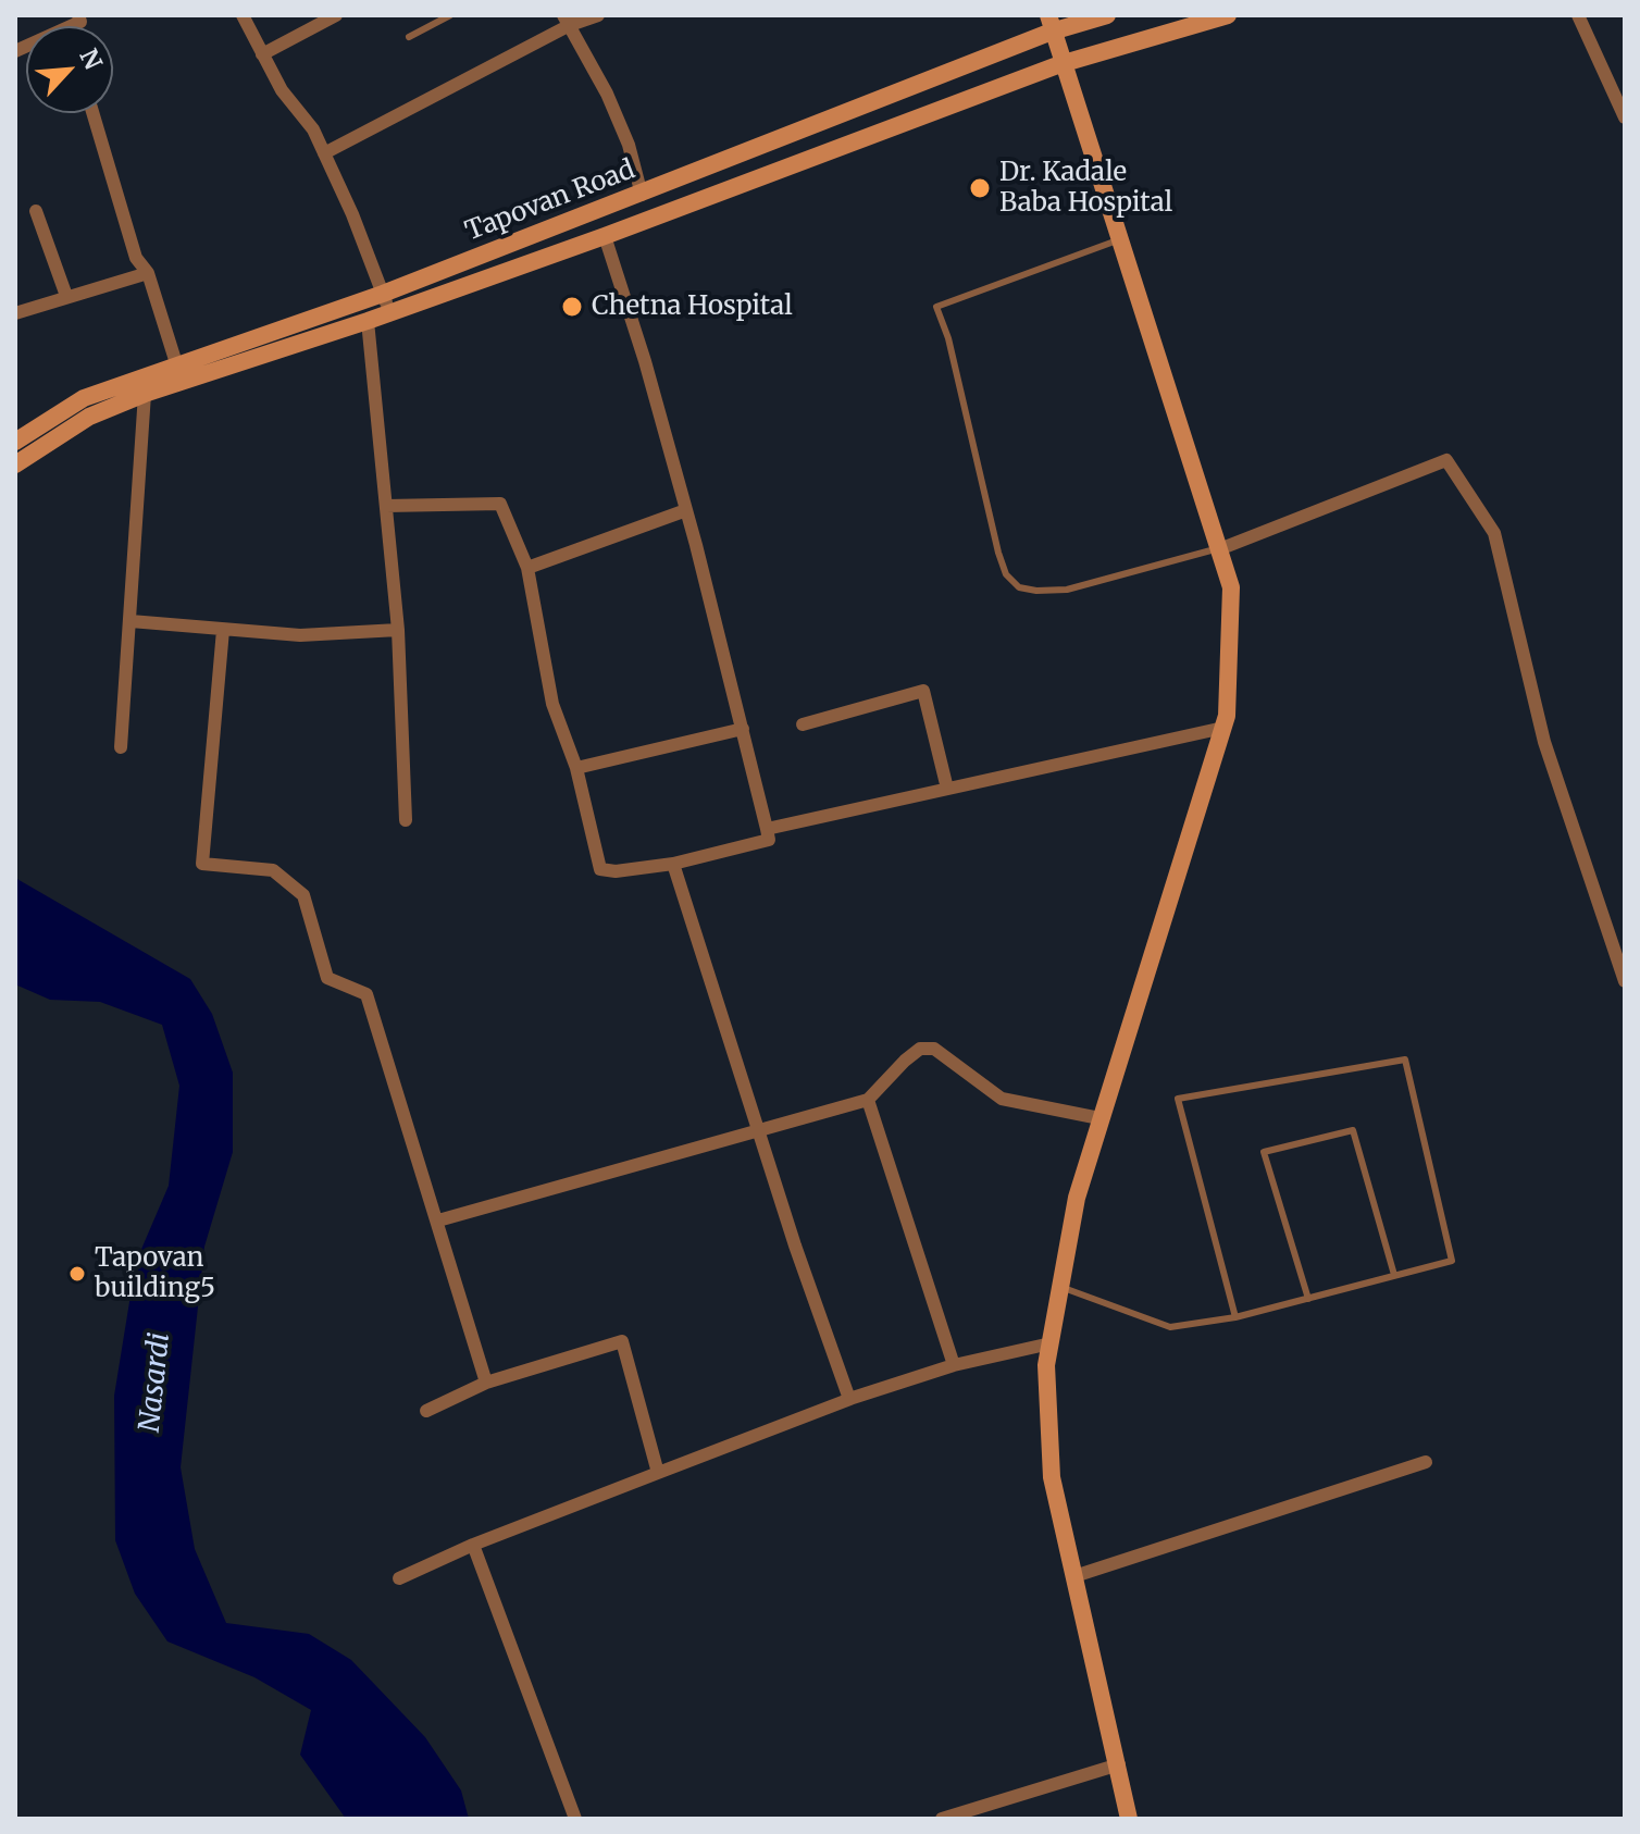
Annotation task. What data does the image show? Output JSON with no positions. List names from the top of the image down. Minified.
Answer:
{"streets":{"main road":["Tapovan Road"]},"water":["Nasardi"],"places":["Dr. Kadale Baba Hospital","Chetna Hospital","Tapovan building5"],"north":"top right"}
